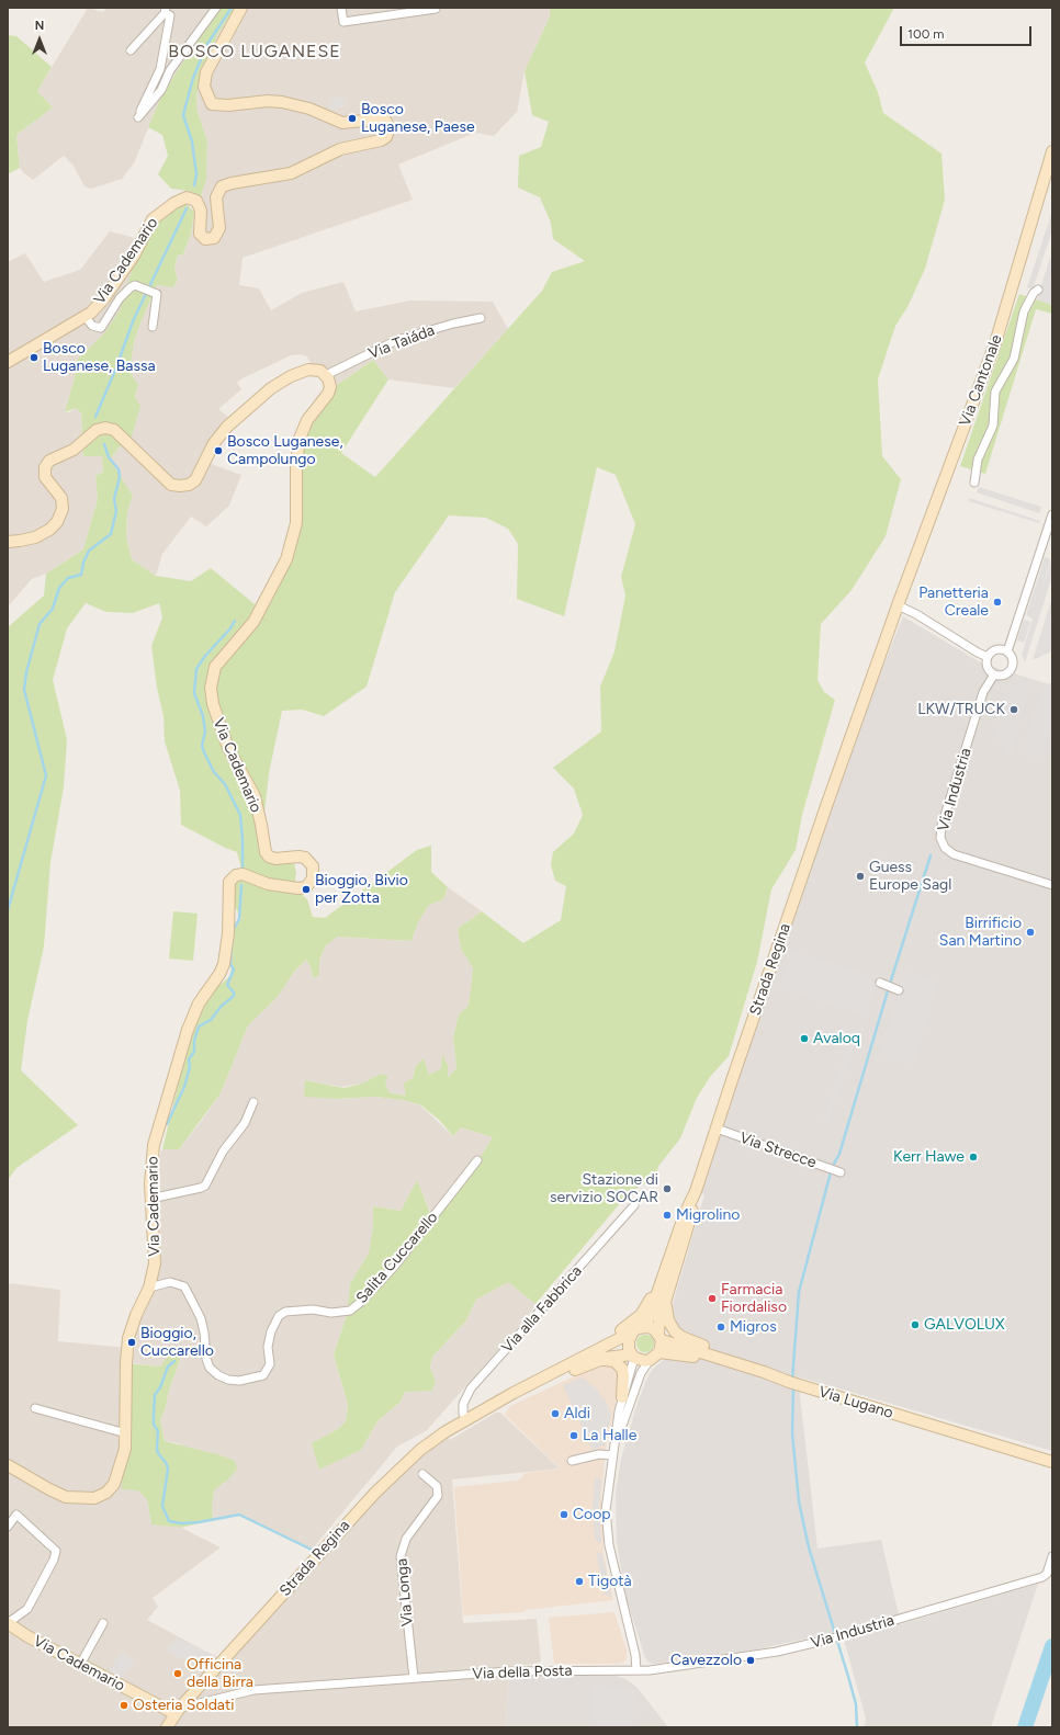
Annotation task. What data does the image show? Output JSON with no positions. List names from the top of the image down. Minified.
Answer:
{"streets":{"main road":["Via Cademario","Via Cantonale","Strada Regina","Via Lugano"],"street":["Via Taiáda","Via Industria","Via Strecce","Salita Cuccarello","Via alla Fabbrica","Via Longa","Via della Posta"]},"crossings":[["Via Cademario","Via Taiáda"],["Via Cademario","Strada Regina"],["Via Cademario","Salita Cuccarello"],["Via Cademario","Via della Posta"],["Via Cantonale","Strada Regina"],["Via Industria","Via della Posta"],["Strada Regina","Via Strecce"],["Strada Regina","Via alla Fabbrica"],["Strada Regina","Via Lugano"],["Strada Regina","Via della Posta"],["Via Longa","Via della Posta"]],"districts":["BOSCO LUGANESE"],"places":["Bosco Luganese, Paese","Bosco Luganese, Bassa","Bosco Luganese, Campolungo","Panetteria Creale","LKW/TRUCK","Guess Europe Sagl","Bioggio, Bivio per Zotta","Birrificio San Martino","Avaloq","Kerr Hawe","Stazione di servizio SOCAR","Migrolino","Farmacia Fiordaliso","GALVOLUX","Migros","Bioggio, Cuccarello","Aldi","La Halle","Coop","Tigotà","Cavezzolo","Officina della Birra","Osteria Soldati"],"scale_bar":"100 m","north":"top"}
